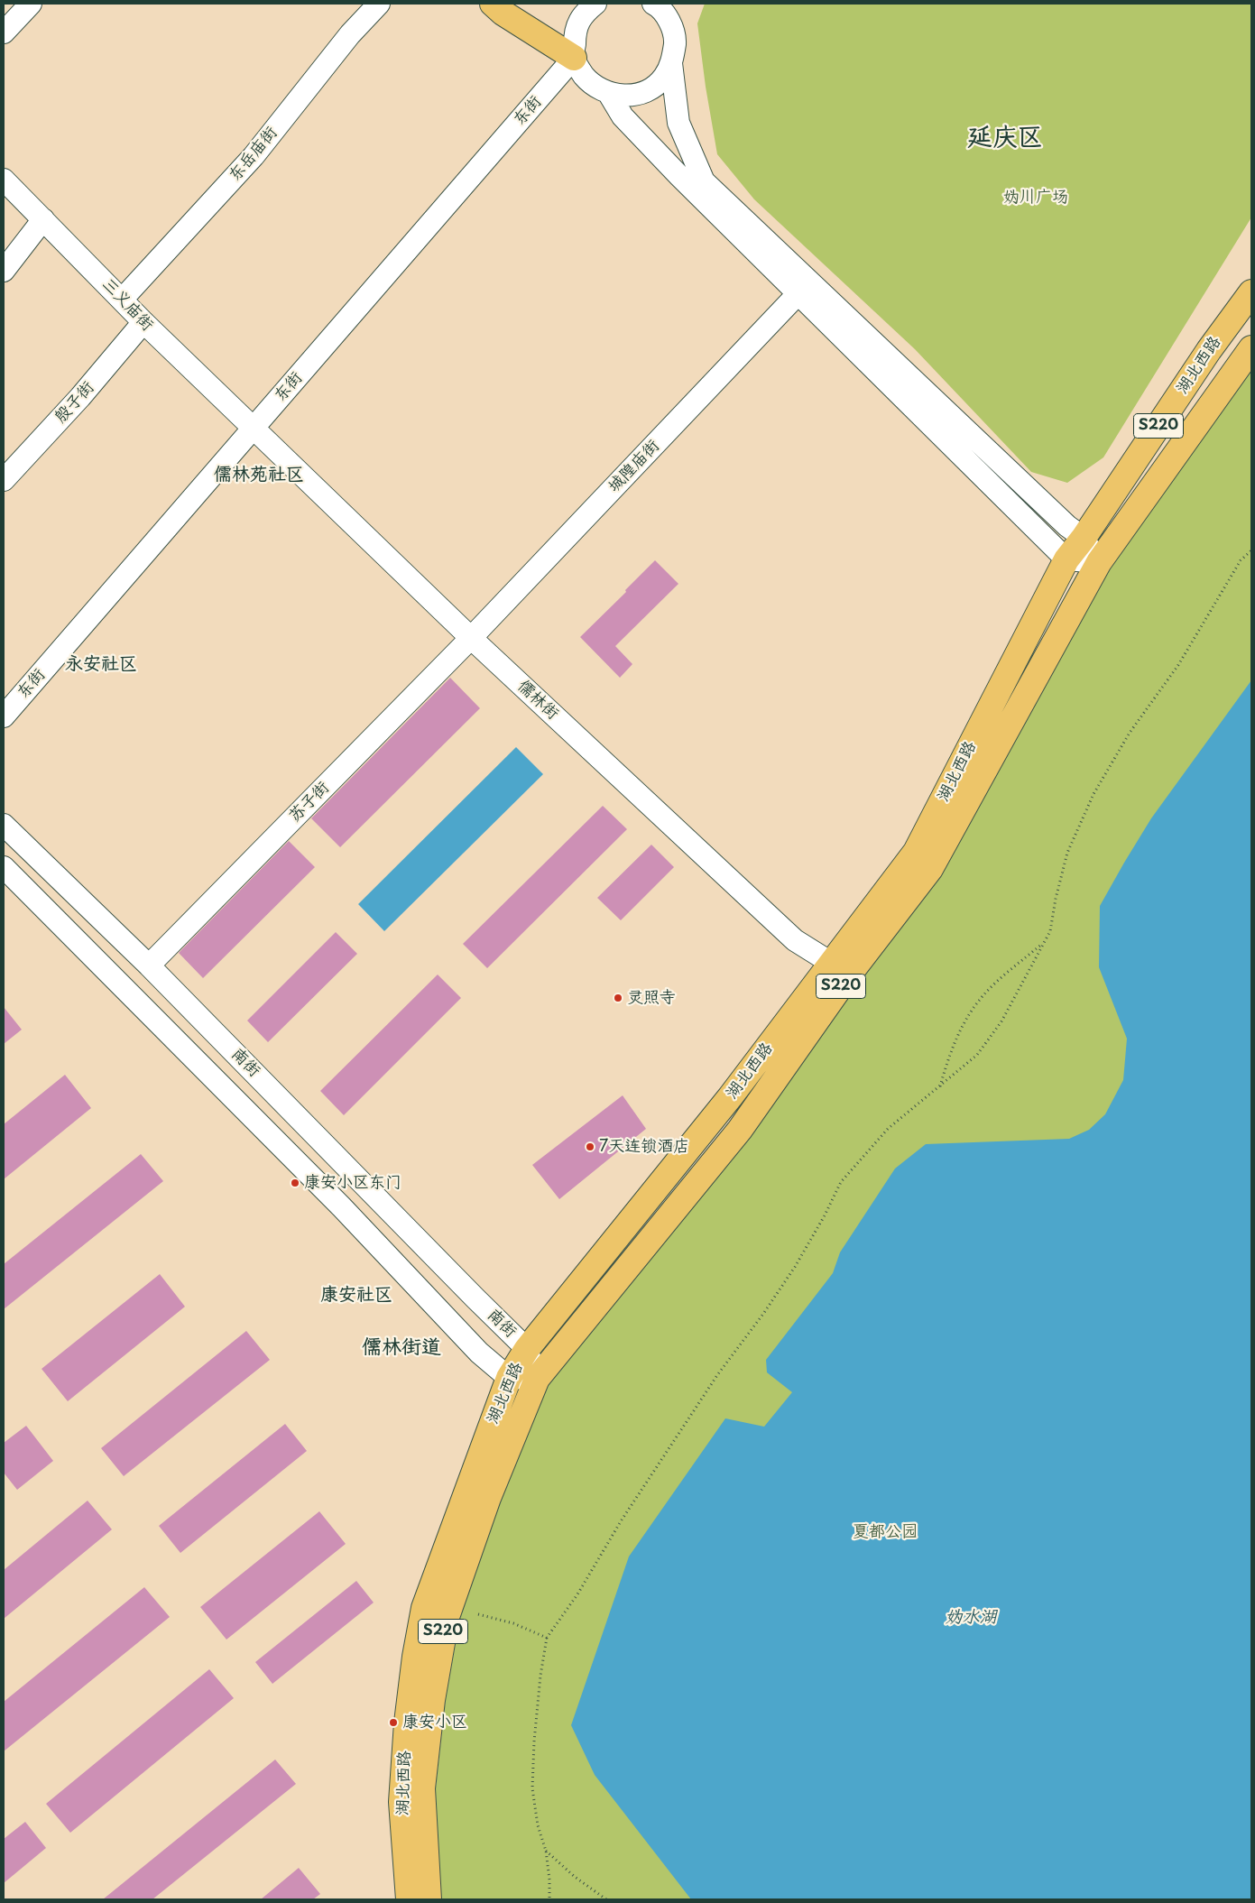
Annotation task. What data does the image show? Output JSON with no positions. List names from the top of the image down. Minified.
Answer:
{"streets":{"main road":["湖北西路","S220"],"street":["东街","东岳庙街","三义庙街","殷子街","城隍庙街","儒林街","苏子街","南街"]},"crossings":[["东街","三义庙街"],["东街","儒林街"],["东岳庙街","三义庙街"],["三义庙街","殷子街"],["三义庙街","儒林街"],["湖北西路","儒林街"],["湖北西路","南街"],["城隍庙街","儒林街"],["城隍庙街","苏子街"],["儒林街","苏子街"],["苏子街","南街"]],"districts":["延庆区","儒林苑社区","永安社区","康安社区","儒林街道"],"water":["妫水湖"],"parks":["妫川广场","夏都公园"],"places":["灵照寺","7天连锁酒店","康安小区东门","康安小区"]}
